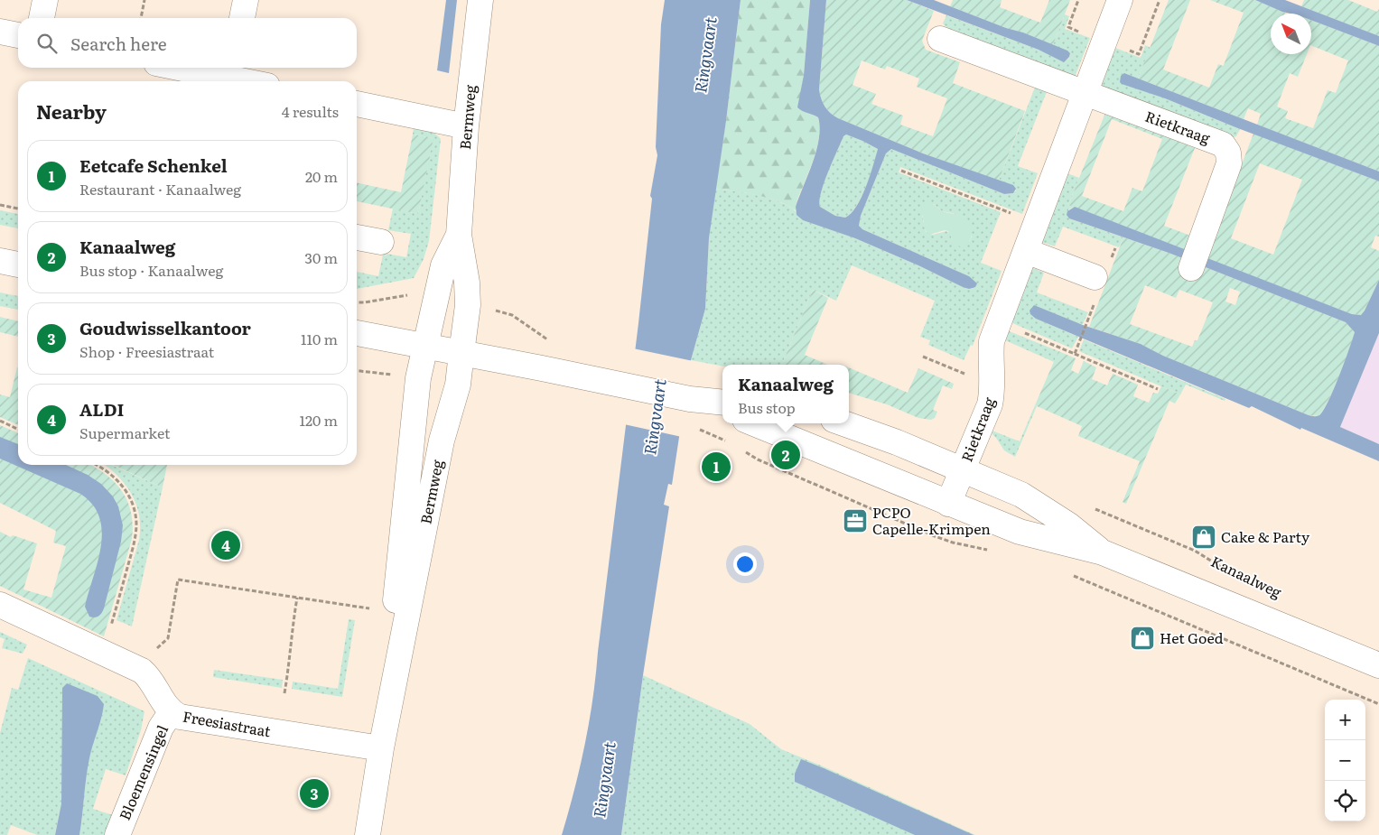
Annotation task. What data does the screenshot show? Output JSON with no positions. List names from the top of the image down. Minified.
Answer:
{"streets":{"street":["Bermweg","Rietkraag","Kanaalweg","Freesiastraat","Bloemensingel"]},"crossings":[["Bermweg","Freesiastraat"],["Rietkraag","Kanaalweg"],["Freesiastraat","Bloemensingel"]],"water":["Ringvaart"],"places":{"office":["PCPO Capelle-Krimpen"],"shop":["Cake & Party","Het Goed"]},"north":"top left","page":{"search":"Search here","heading":["Nearby","4 results"],"list":[{"mark":"1","name":"Eetcafe Schenkel","note":"Restaurant · Kanaalweg","value":"20 m"},{"mark":"2","name":"Kanaalweg","note":"Bus stop · Kanaalweg","value":"30 m"},{"mark":"3","name":"Goudwisselkantoor","note":"Shop · Freesiastraat","value":"110 m"},{"mark":"4","name":"ALDI","note":"Supermarket","value":"120 m"}],"popup":["Kanaalweg","Bus stop"],"pins":["2","1","4","3"],"map_buttons":["+","−"]}}
